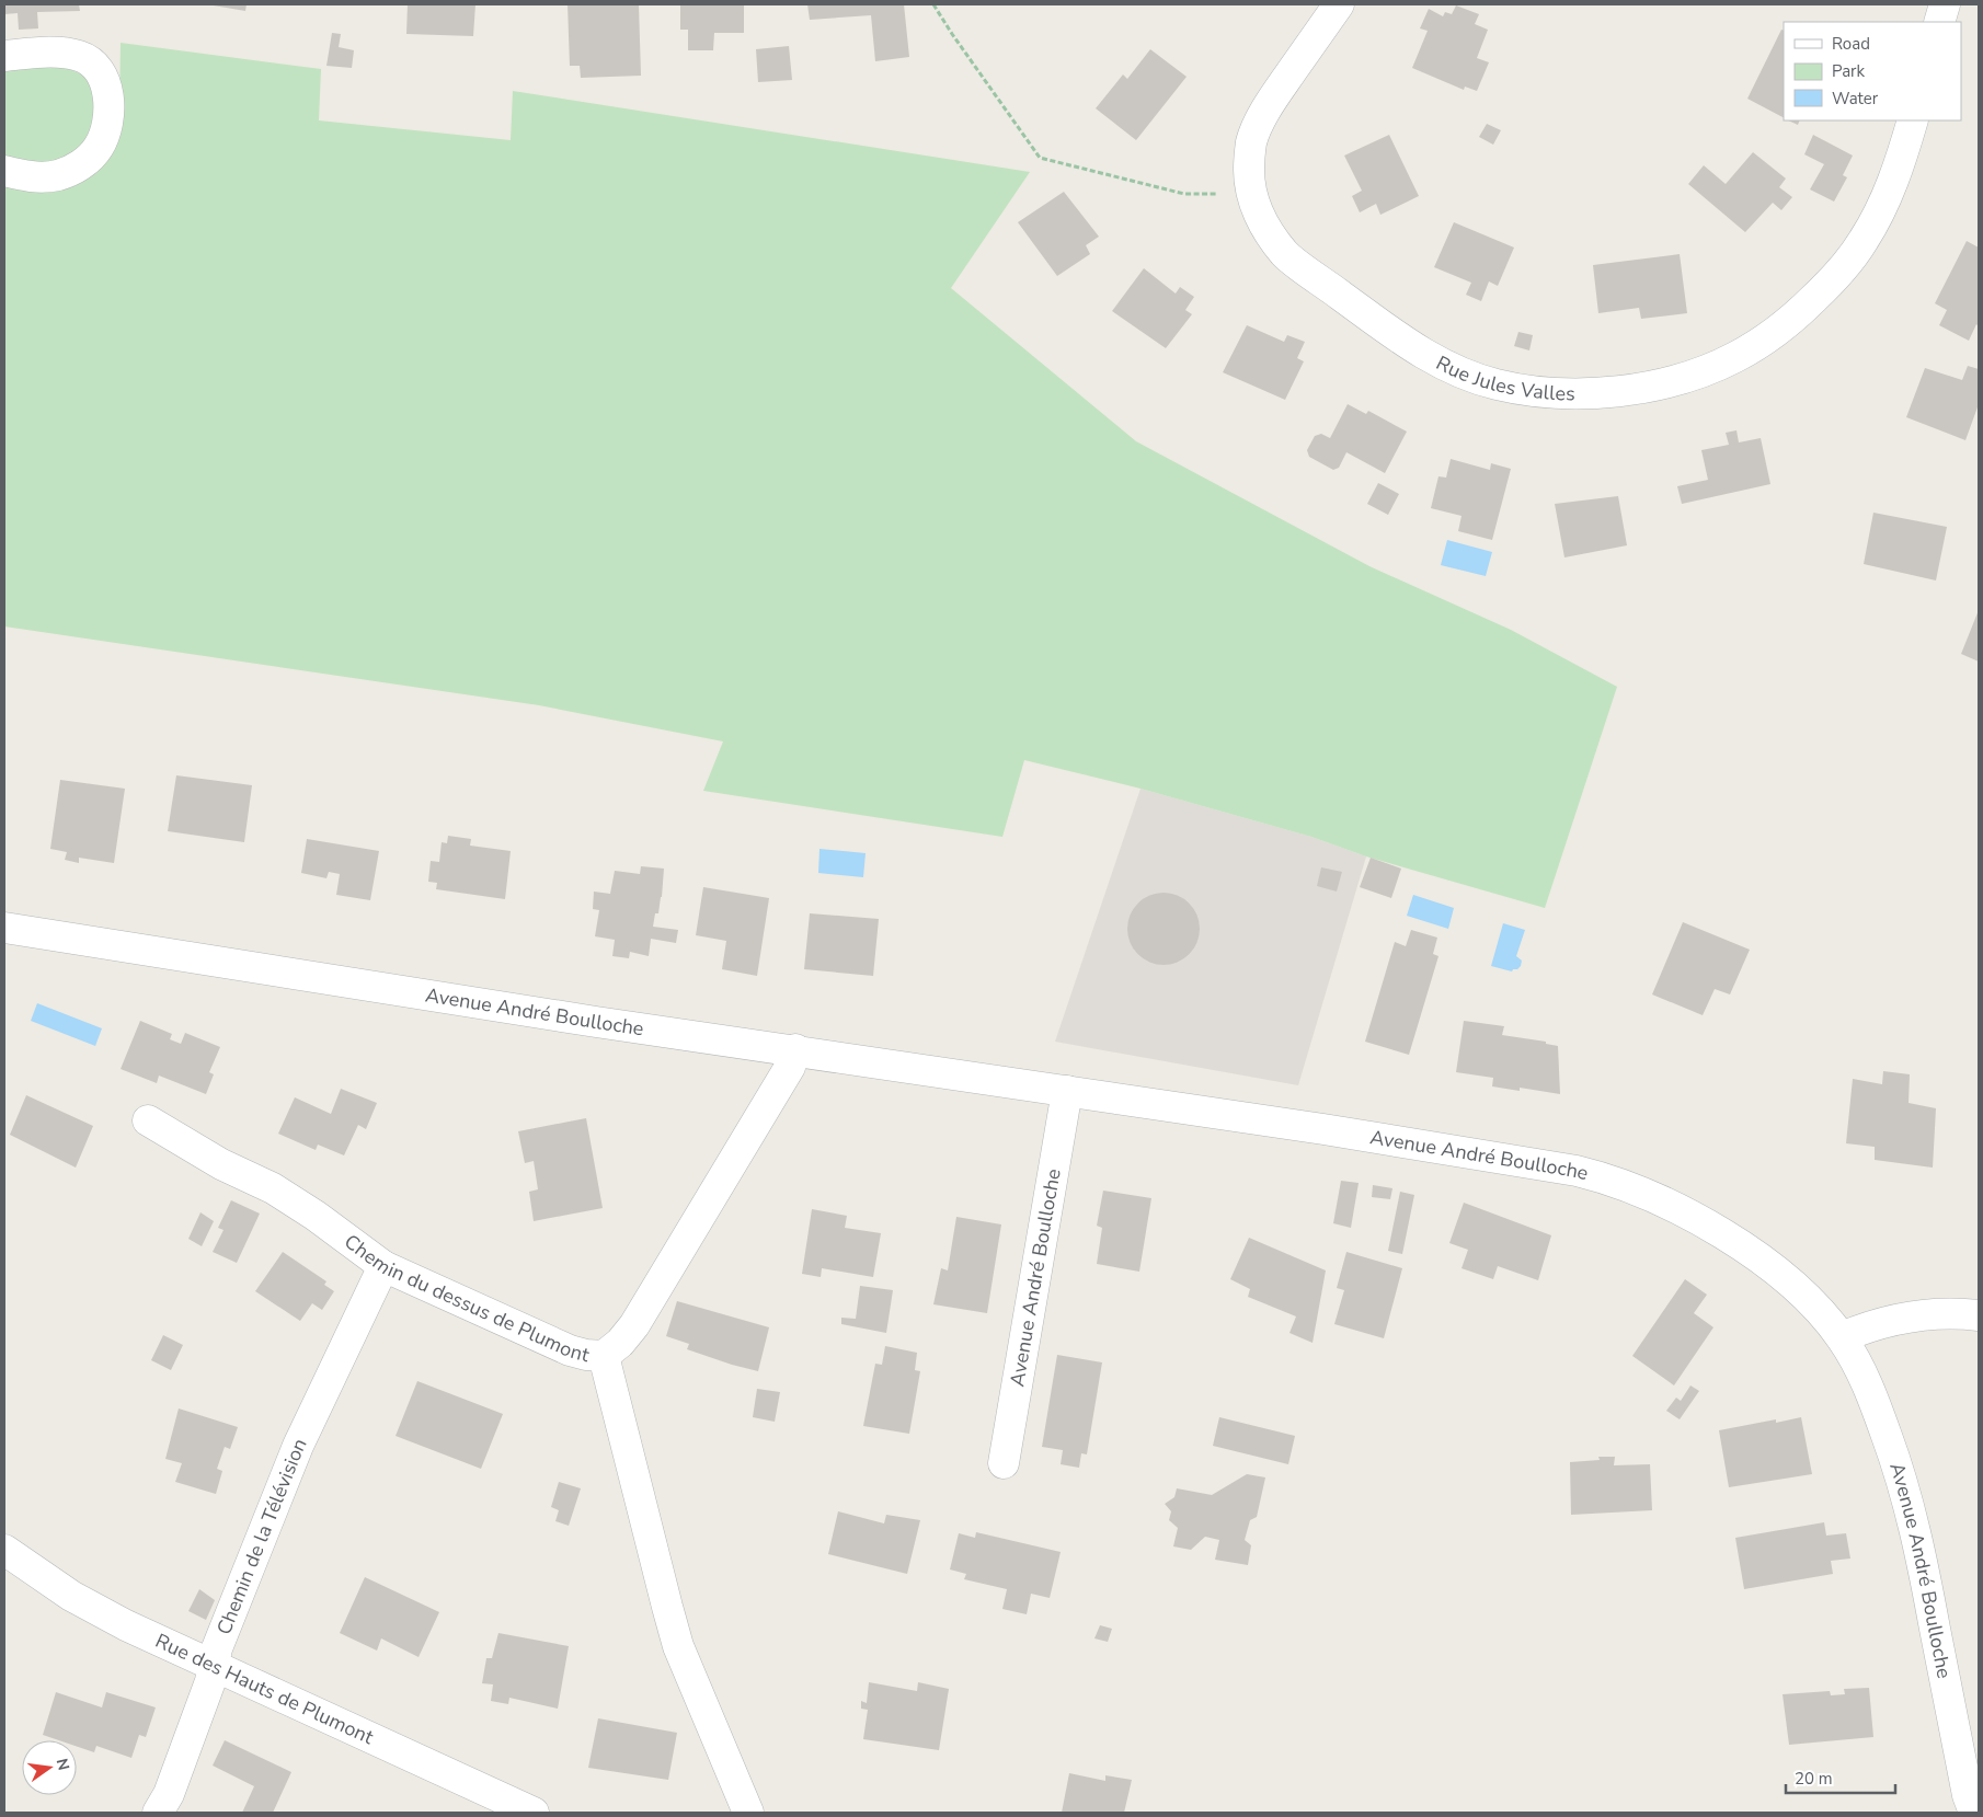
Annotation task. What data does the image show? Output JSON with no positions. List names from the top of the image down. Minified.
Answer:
{"streets":{"street":["Rue Jules Valles","Avenue André Boulloche","Chemin du dessus de Plumont","Chemin de la Télévision","Rue des Hauts de Plumont"]},"crossings":[["Chemin du dessus de Plumont","Chemin de la Télévision"],["Chemin de la Télévision","Rue des Hauts de Plumont"]],"legend":["Road","Park","Water"],"scale_bar":"20 m","north":"right"}
